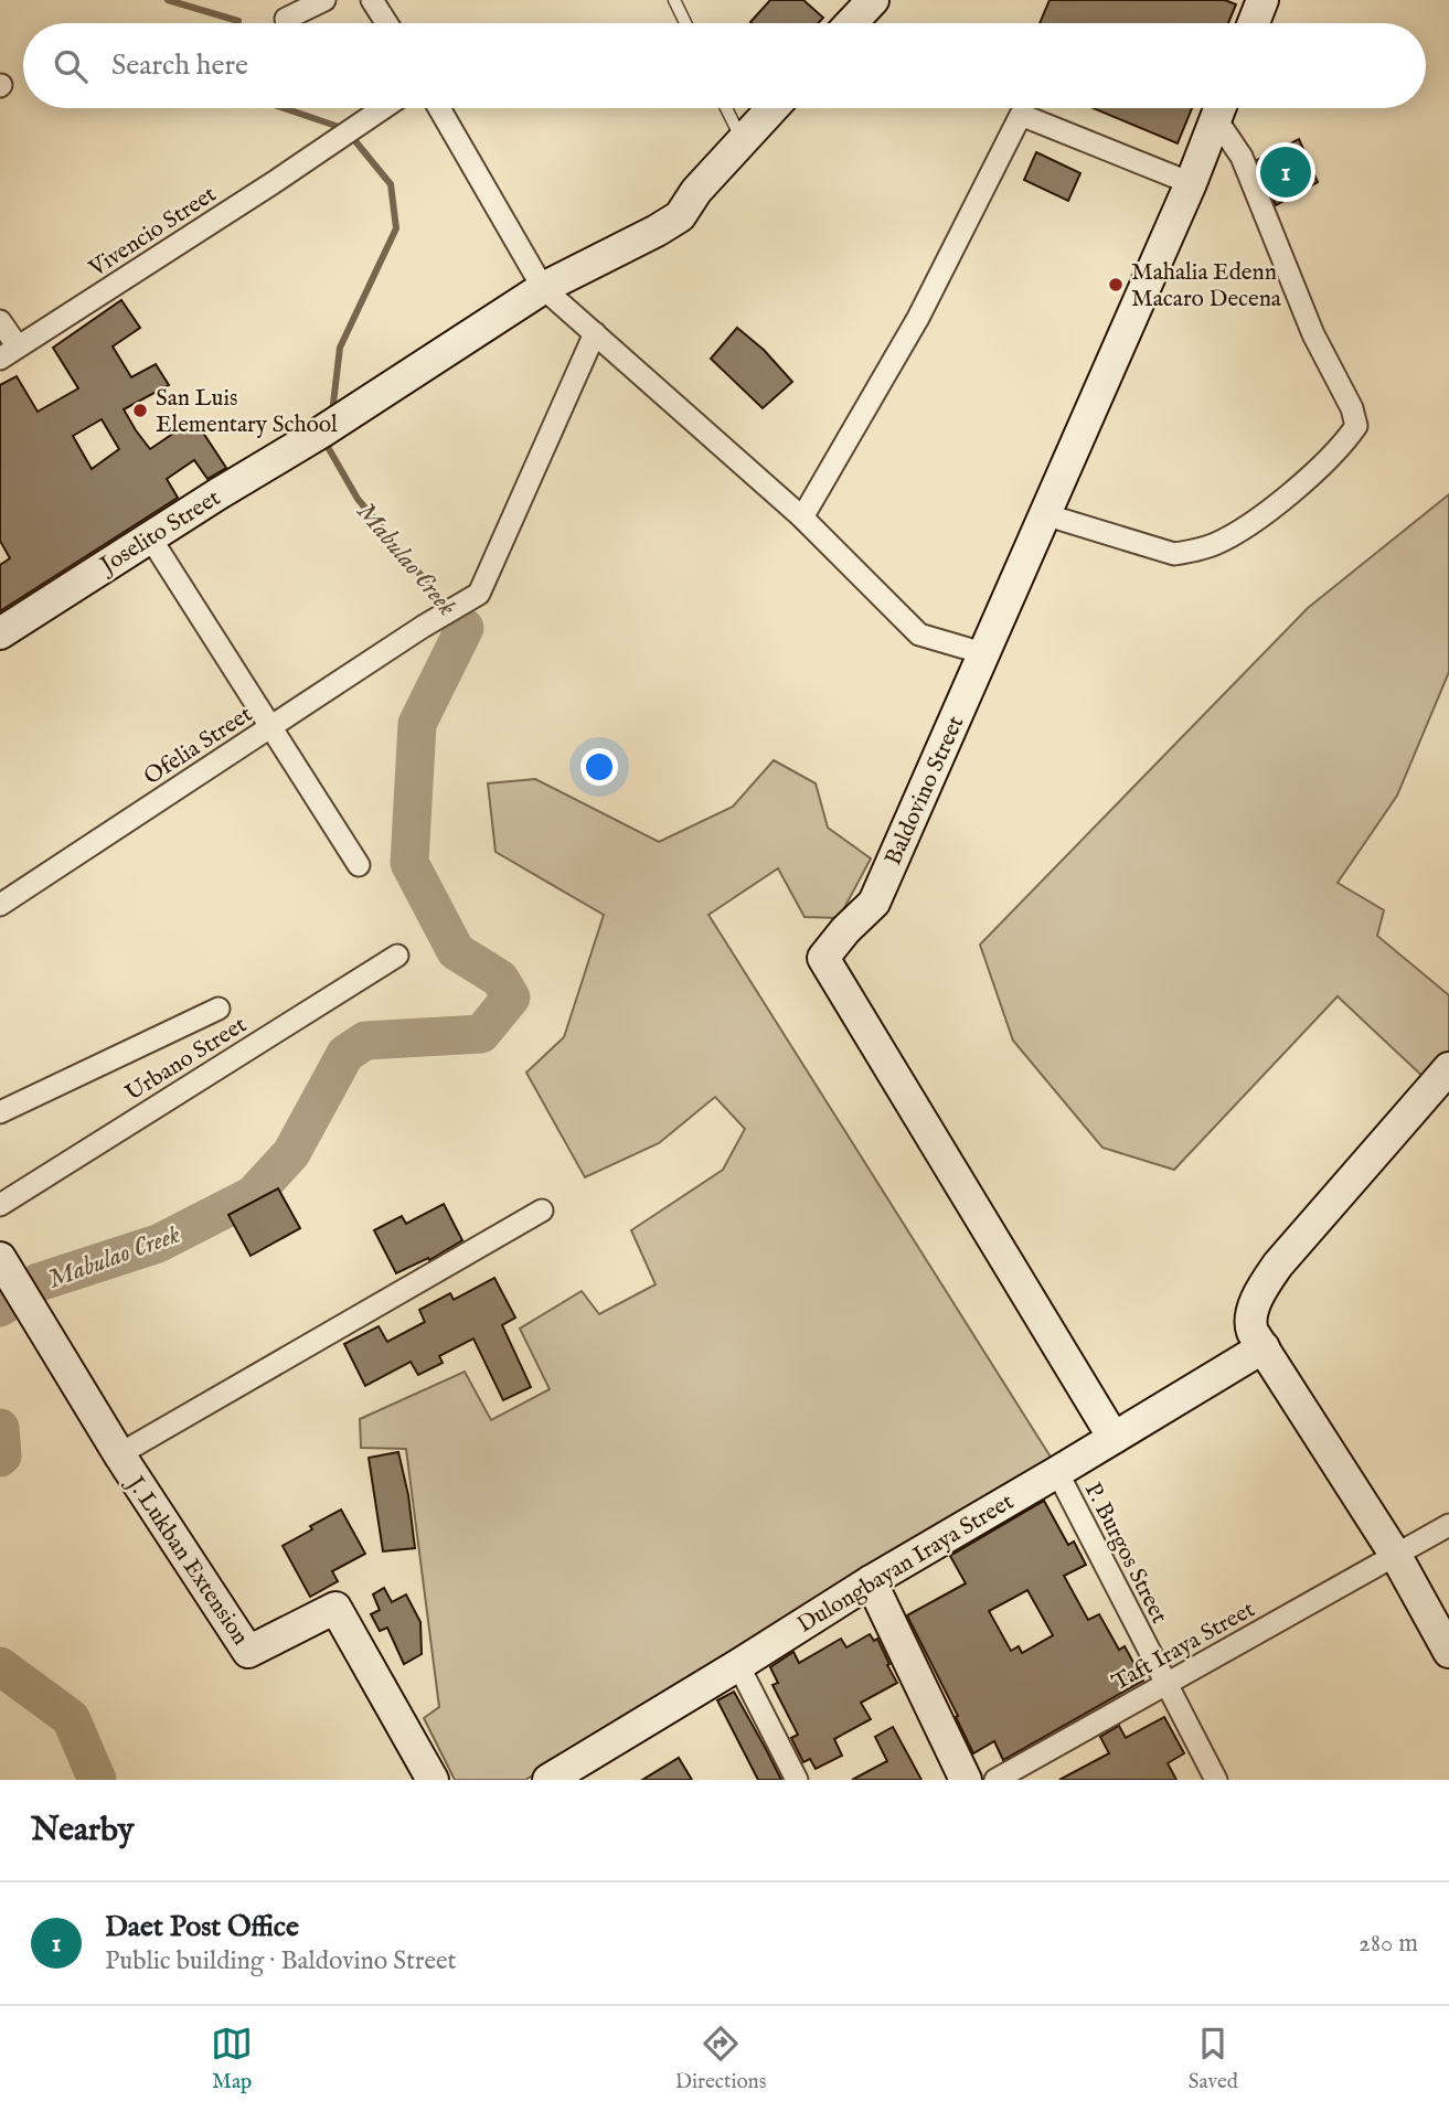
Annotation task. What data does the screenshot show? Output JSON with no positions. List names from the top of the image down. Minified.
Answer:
{"streets":{"street":["Vivencio Street","Joselito Street","Ofelia Street","Baldovino Street","Urbano Street","P. Burgos Street","J. Lukban Extension","Dulongbayan Iraya Street","Taft Iraya Street"]},"crossings":[["Baldovino Street","Dulongbayan Iraya Street"],["P. Burgos Street","Dulongbayan Iraya Street"],["P. Burgos Street","Taft Iraya Street"]],"water":["Mabulao Creek"],"places":["Mahalia Edenn Macaro Decena","San Luis Elementary School"],"page":{"search":"Search here","pins":"1","heading":"Nearby","list":[{"mark":"1","name":"Daet Post Office","note":"Public building · Baldovino Street","value":"280 m"}],"nav":["Map","Directions","Saved"]}}
